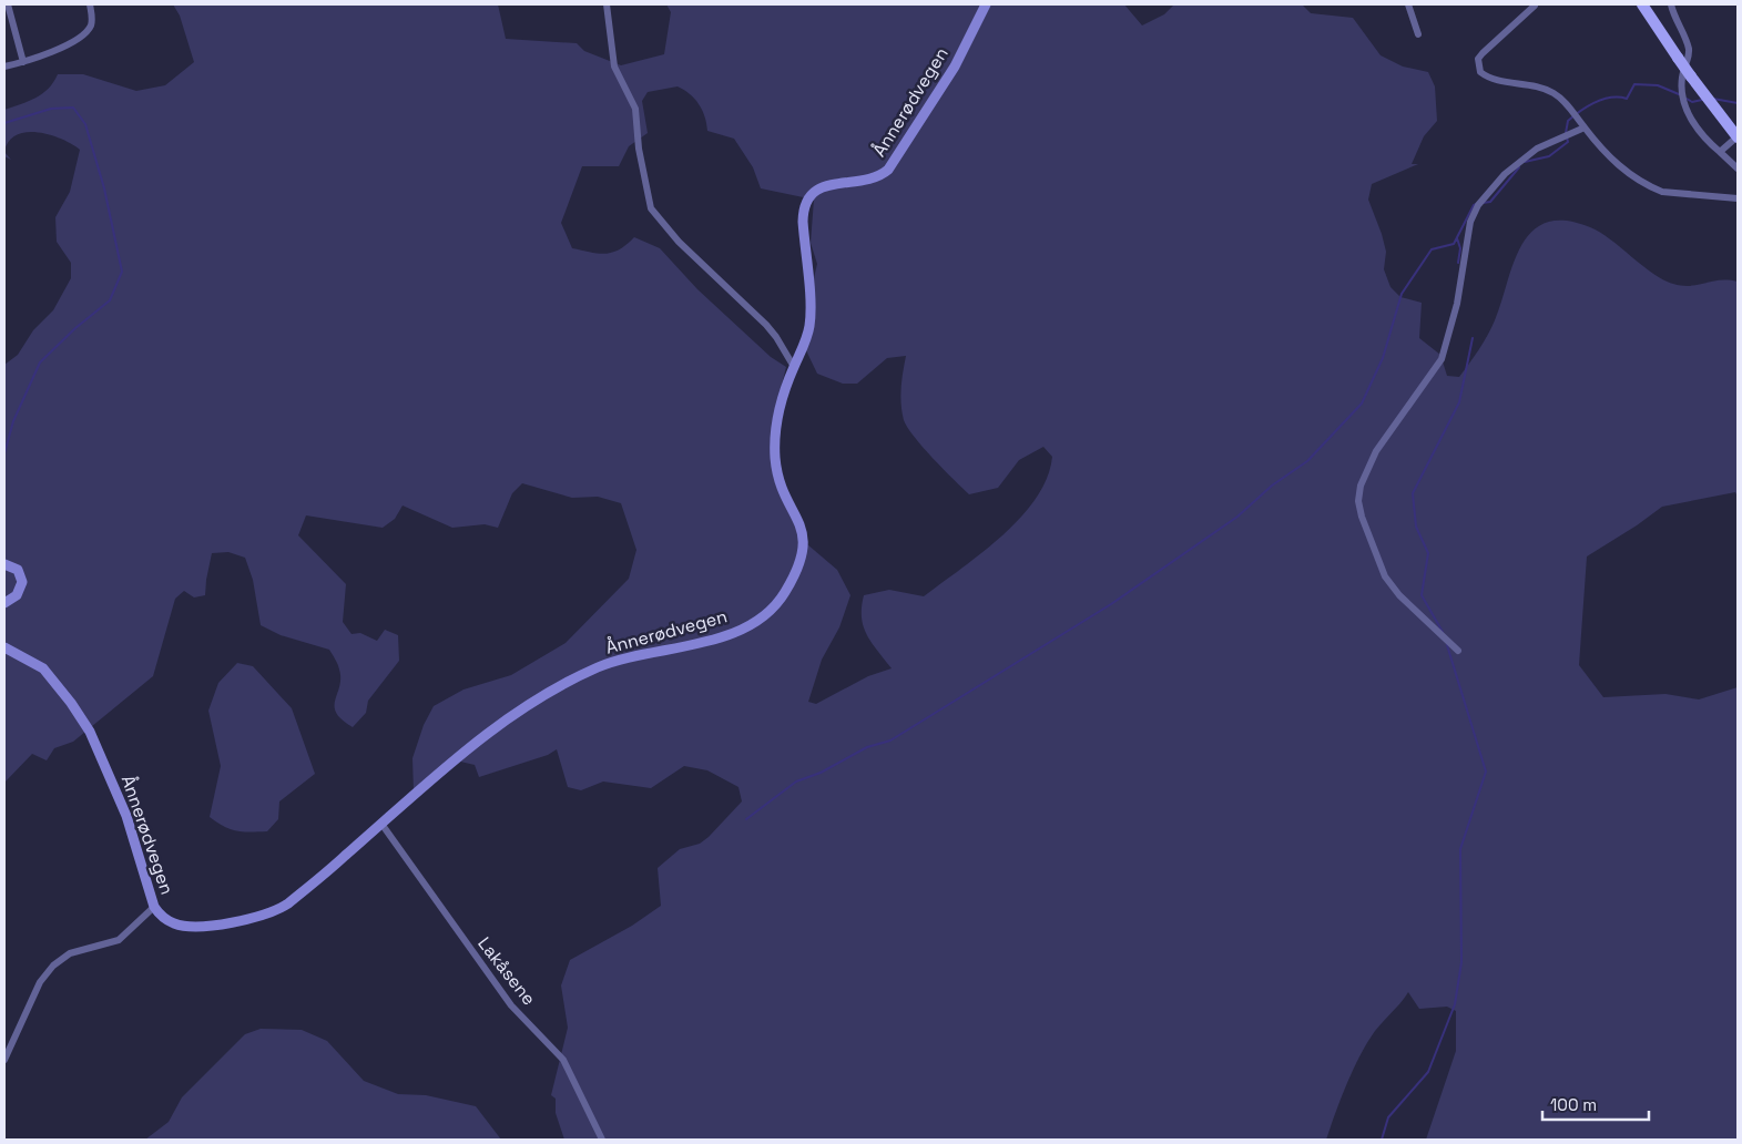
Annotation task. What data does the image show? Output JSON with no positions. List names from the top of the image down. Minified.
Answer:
{"streets":{"main road":["Ånnerødvegen"],"street":["Lakåsene"]},"crossings":[["Ånnerødvegen","Lakåsene"]],"scale_bar":"100 m"}
